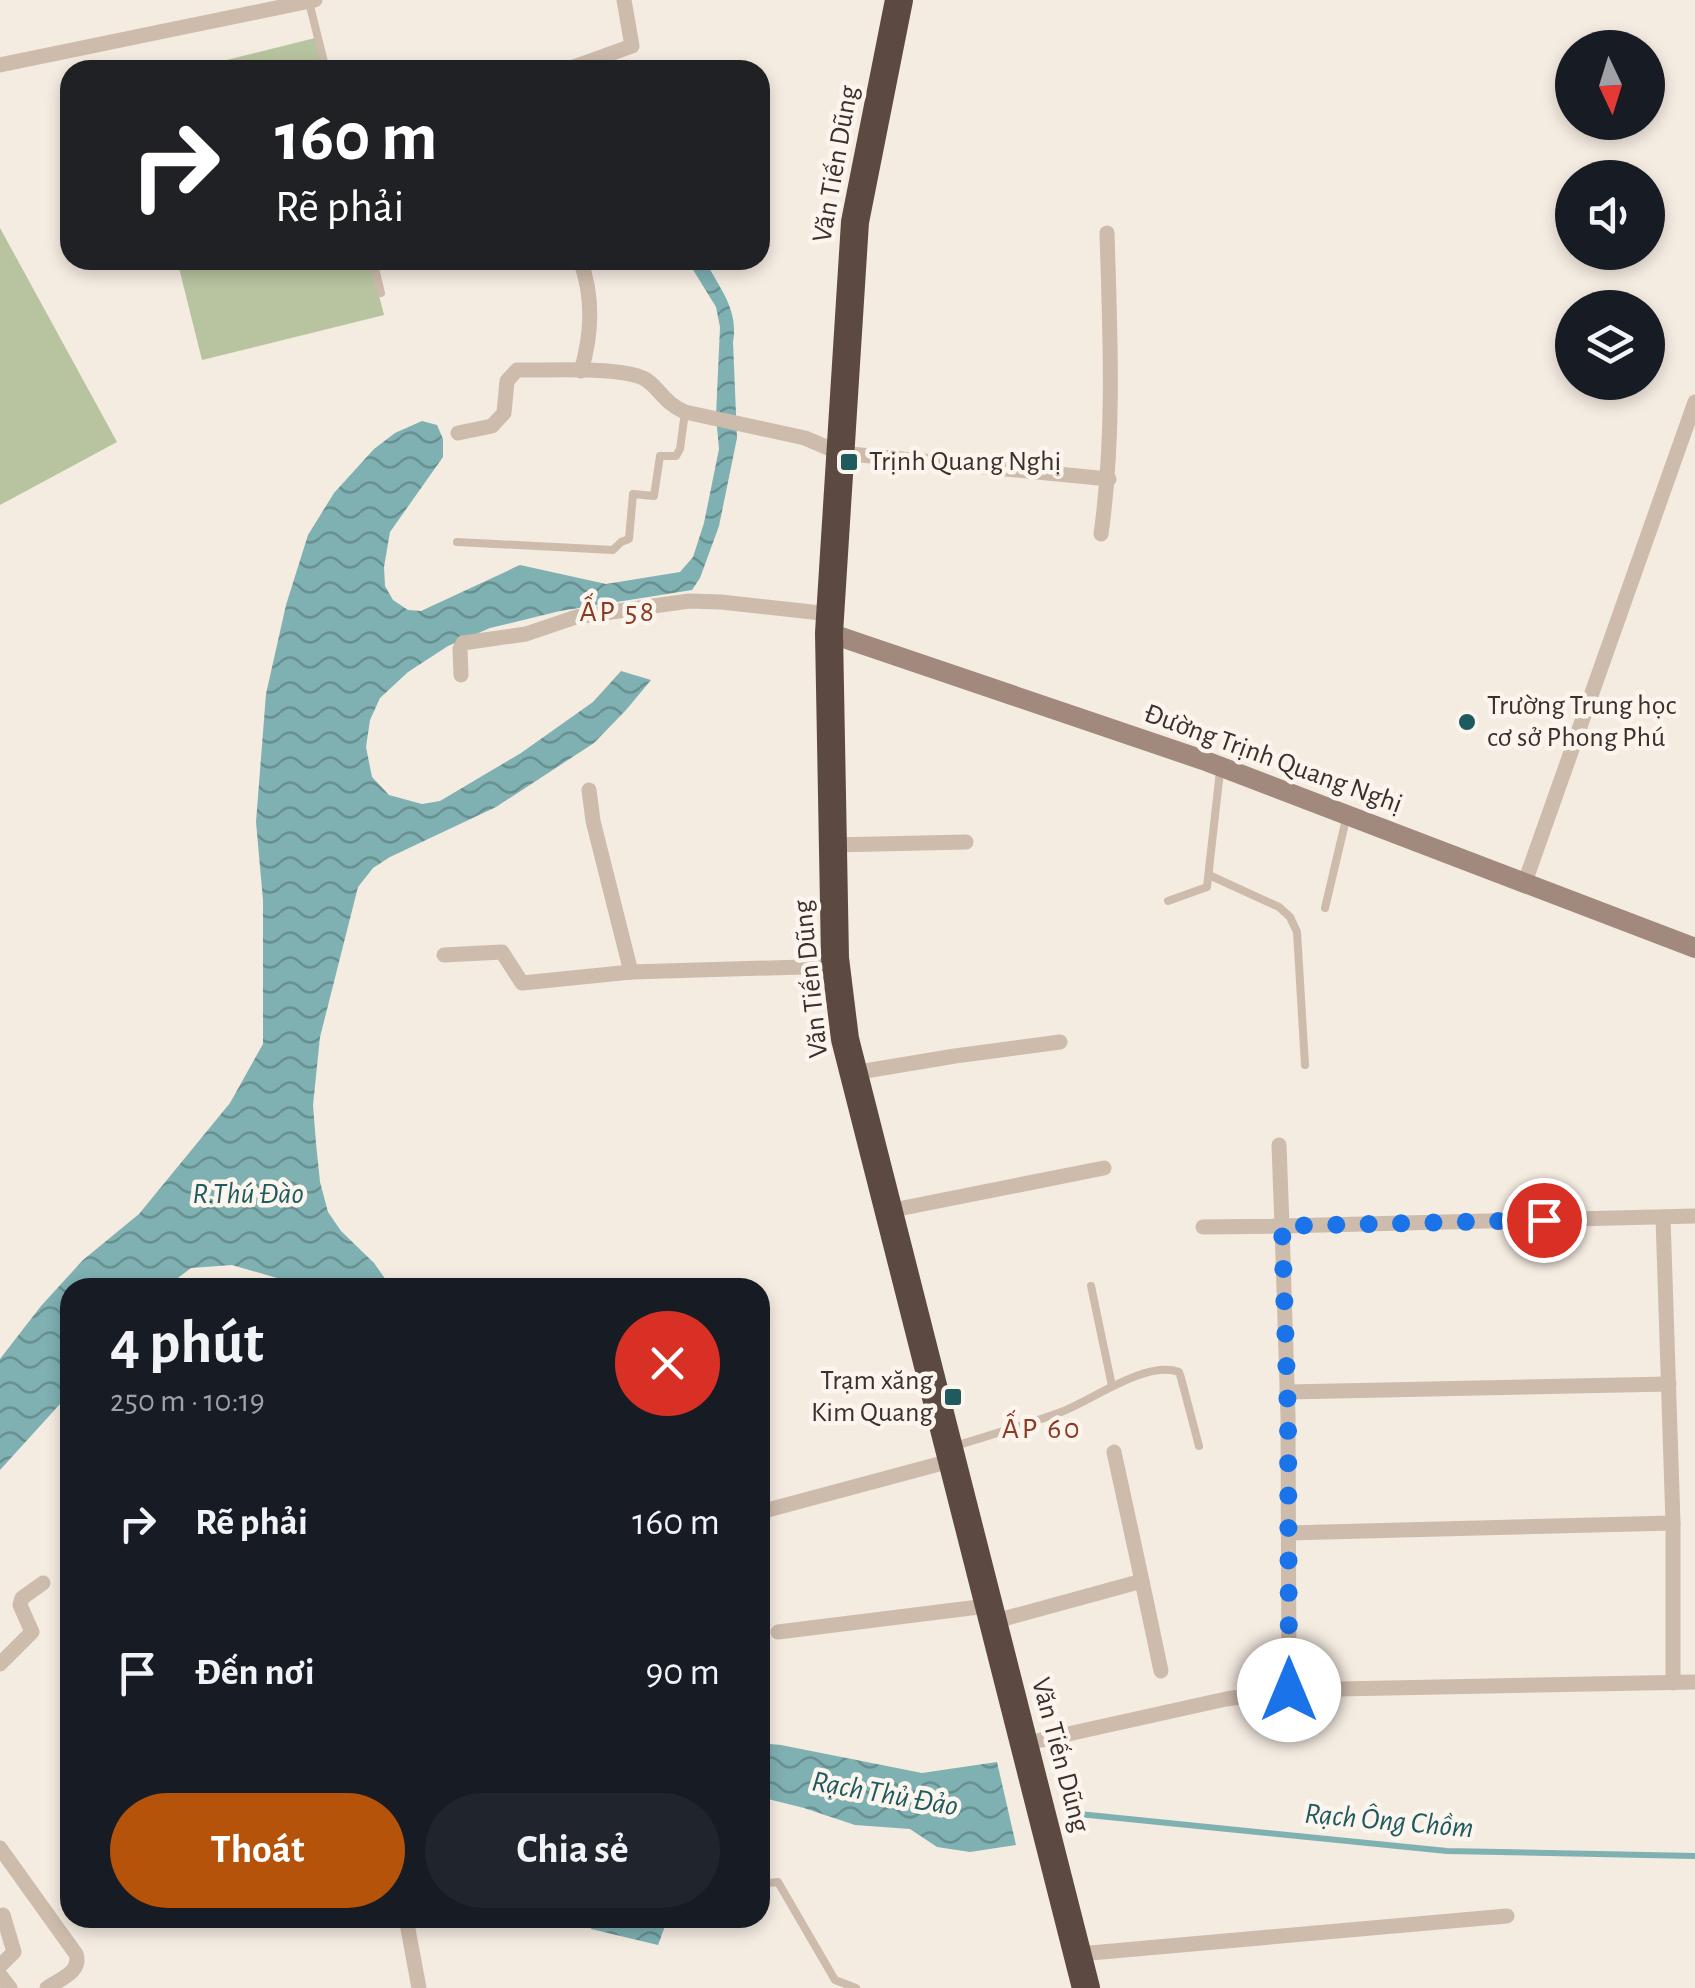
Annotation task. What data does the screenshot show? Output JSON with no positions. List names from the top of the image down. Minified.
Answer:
{"streets":{"highway":["Văn Tiến Dũng"],"main road":["Đường Trịnh Quang Nghị"]},"crossings":[["Văn Tiến Dũng","Đường Trịnh Quang Nghị"]],"districts":["ẤP 58","ẤP 60"],"water":["R.Thú Đào","Rạch Thủ Đảo","Rạch Ông Chồm"],"places":{"transit":["Trịnh Quang Nghị","Trạm xăng Kim Quang"],"other":["Trường Trung học cơ sở Phong Phú"]},"north":"bottom","page":{"turn":["160 m","Rẽ phải"],"heading":["4 phút","250 m · 10:19"],"list":[{"name":"Rẽ phải","value":"160 m"},{"name":"Đến nơi","value":"90 m"}],"buttons":["Thoát","Chia sẻ"]}}
